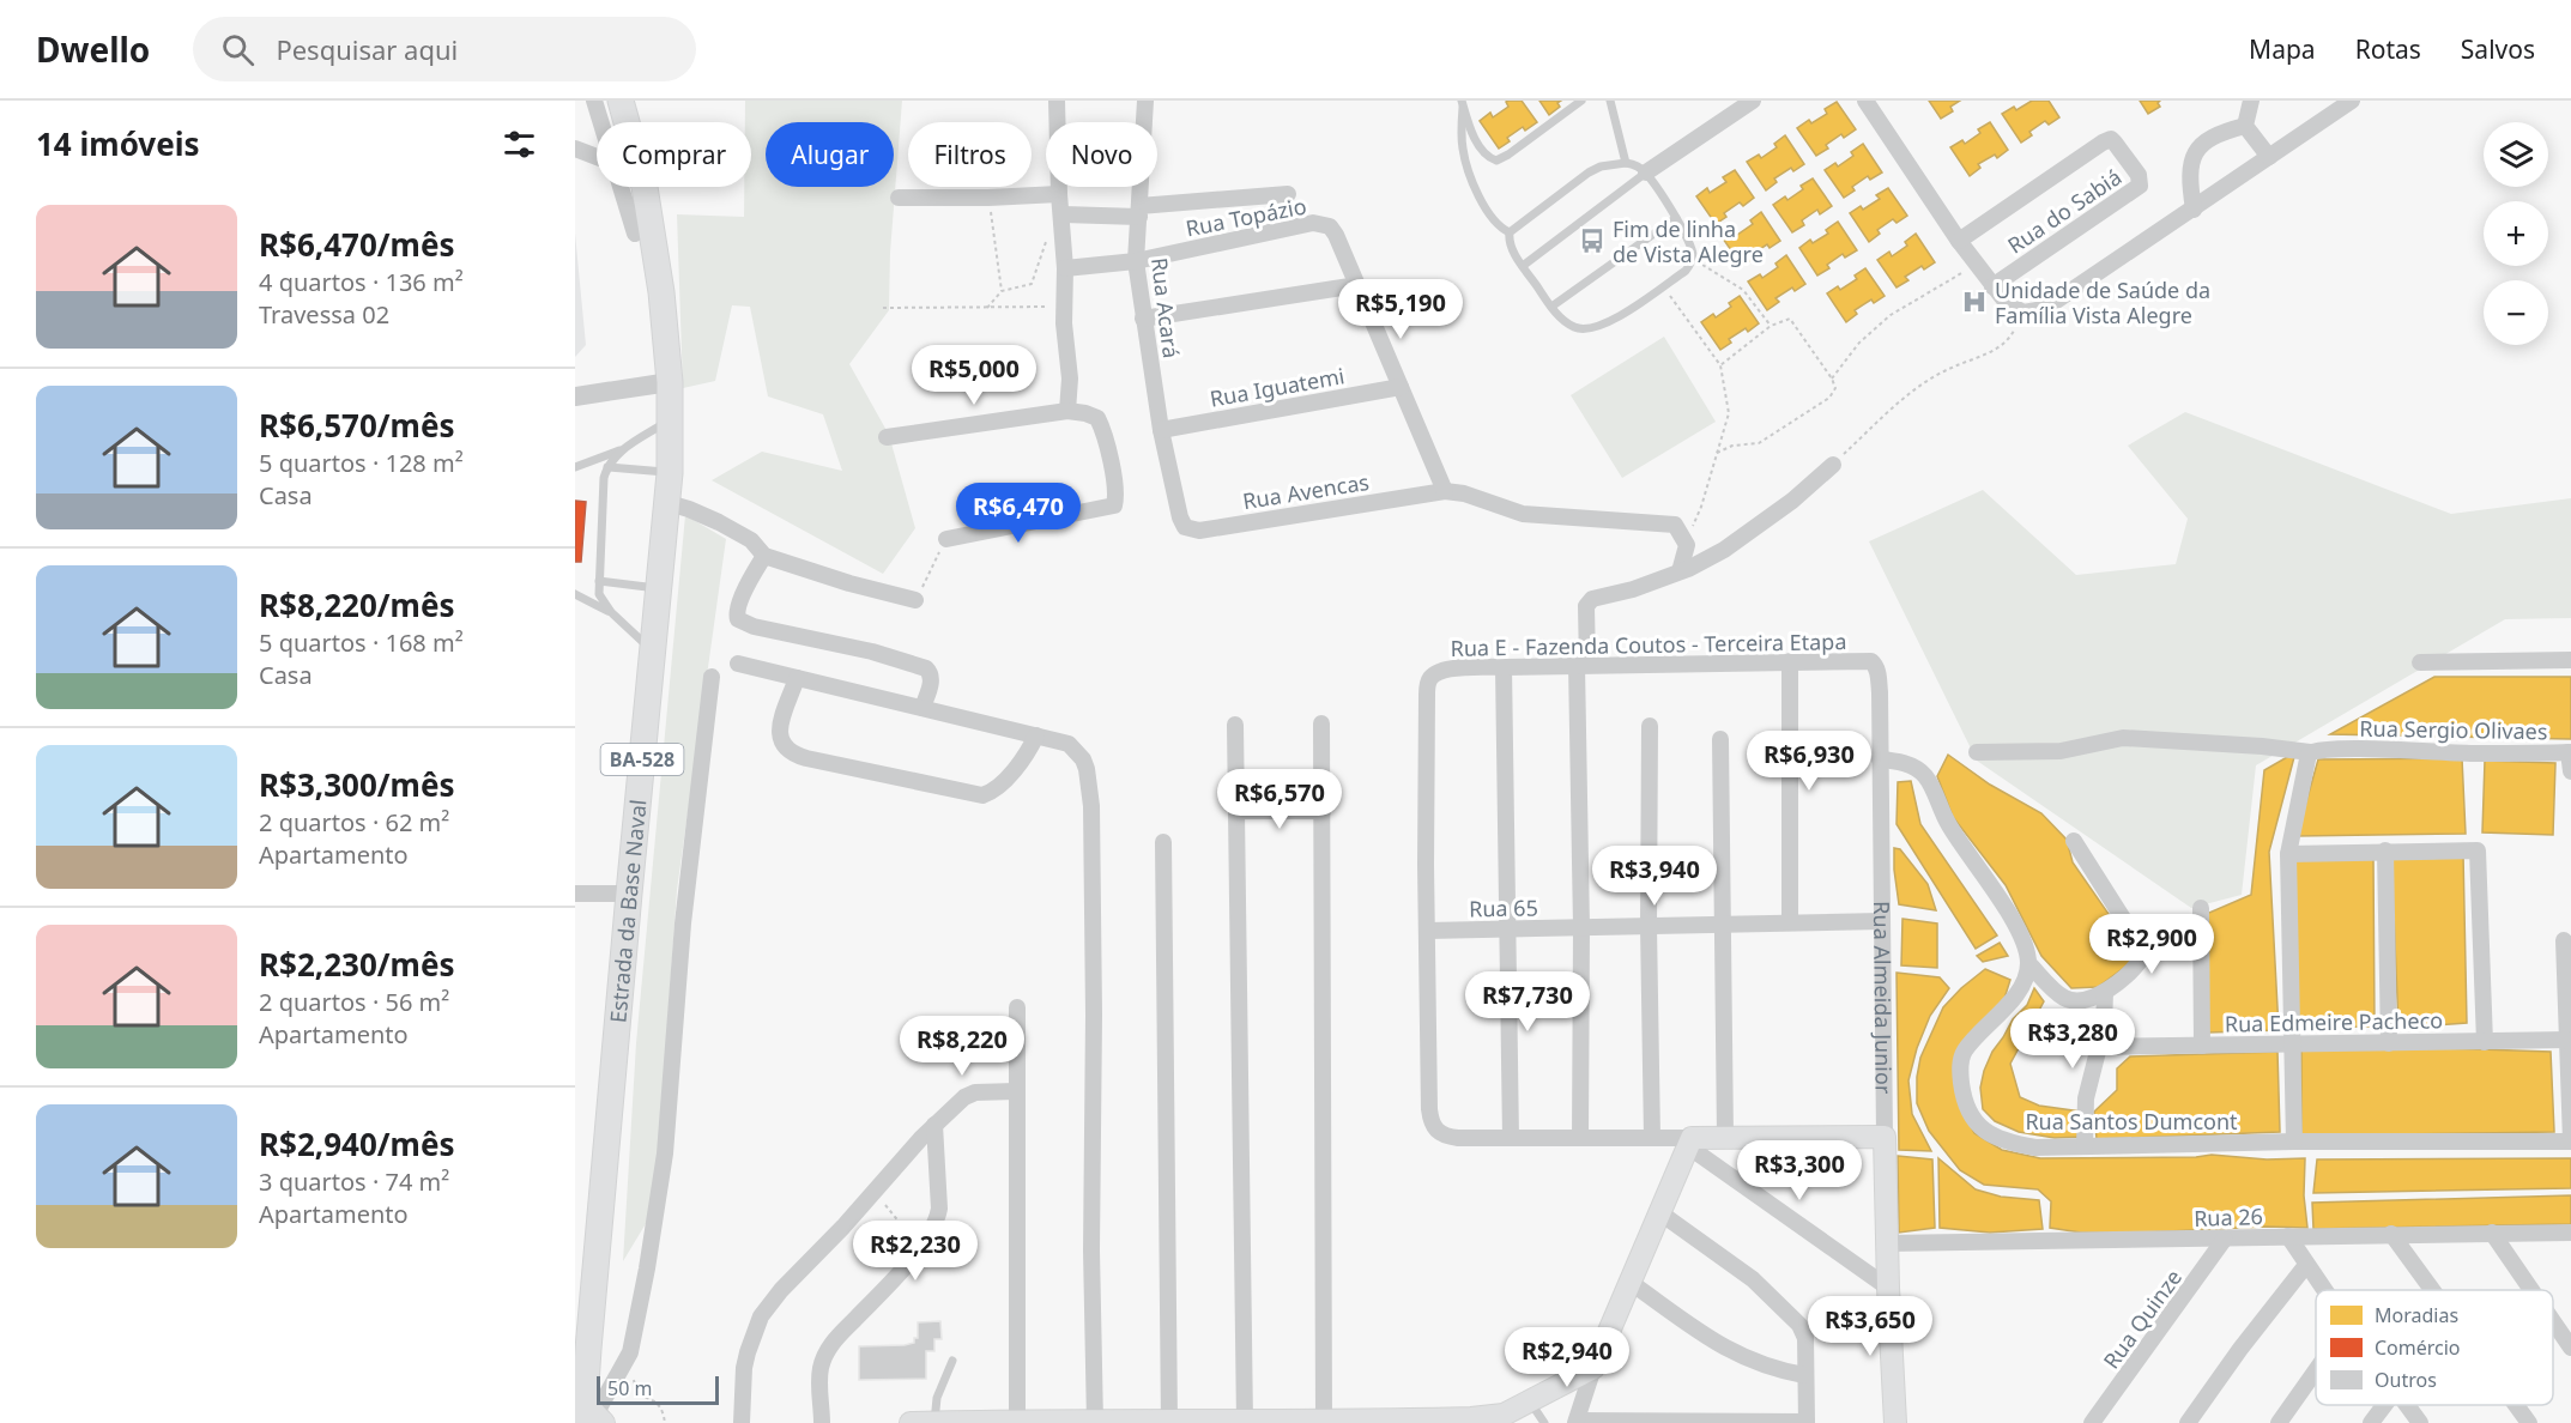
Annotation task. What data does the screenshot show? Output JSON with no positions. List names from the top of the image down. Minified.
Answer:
{"streets":{"main road":["BA-528","Estrada da Base Naval","Rua Almeida Junior"],"street":["Rua do Sabiá","Rua Topázio","Rua Acará","Rua Iguatemi","Rua Avencas","Rua E - Fazenda Coutos - Terceira Etapa","Rua Sergio Olivaes","Rua 65","Rua Edmeire Pacheco","Rua Santos Dumcont","Rua 26","Rua Quinze"]},"crossings":[["Rua Topázio","Rua Acará"],["Rua Acará","Rua Iguatemi"],["Rua Acará","Rua Avencas"],["Rua E - Fazenda Coutos - Terceira Etapa","Rua 65"],["Rua E - Fazenda Coutos - Terceira Etapa","Rua Almeida Junior"],["Rua 65","Rua Almeida Junior"],["Rua Almeida Junior","Rua 26"],["Rua 26","Rua Quinze"]],"places":{"bus stop":["Fim de linha de Vista Alegre"],"hospital":["Unidade de Saúde da Família Vista Alegre"]},"legend":["Moradias","Comércio","Outros"],"scale_bar":"50 m","page":{"header":"Dwello","search":"Pesquisar aqui","nav":["Mapa","Rotas","Salvos"],"heading":"14 imóveis","map_buttons":["+","−"],"chip":["Comprar","Alugar","Filtros","Novo"],"list":[{"name":"R$6,470/mês","note":"4 quartos · 136 m² · Travessa 02"},{"name":"R$6,570/mês","note":"5 quartos · 128 m² · Casa"},{"name":"R$8,220/mês","note":"5 quartos · 168 m² · Casa"},{"name":"R$3,300/mês","note":"2 quartos · 62 m² · Apartamento"},{"name":"R$2,230/mês","note":"2 quartos · 56 m² · Apartamento"},{"name":"R$2,940/mês","note":"3 quartos · 74 m² · Apartamento"}],"price":["R$5,190","R$5,000","R$6,470","R$6,930","R$6,570","R$3,940","R$2,900","R$7,730","R$3,280","R$8,220","R$3,300","R$2,230","R$3,650","R$2,940"],"scale":"50 m"}}
